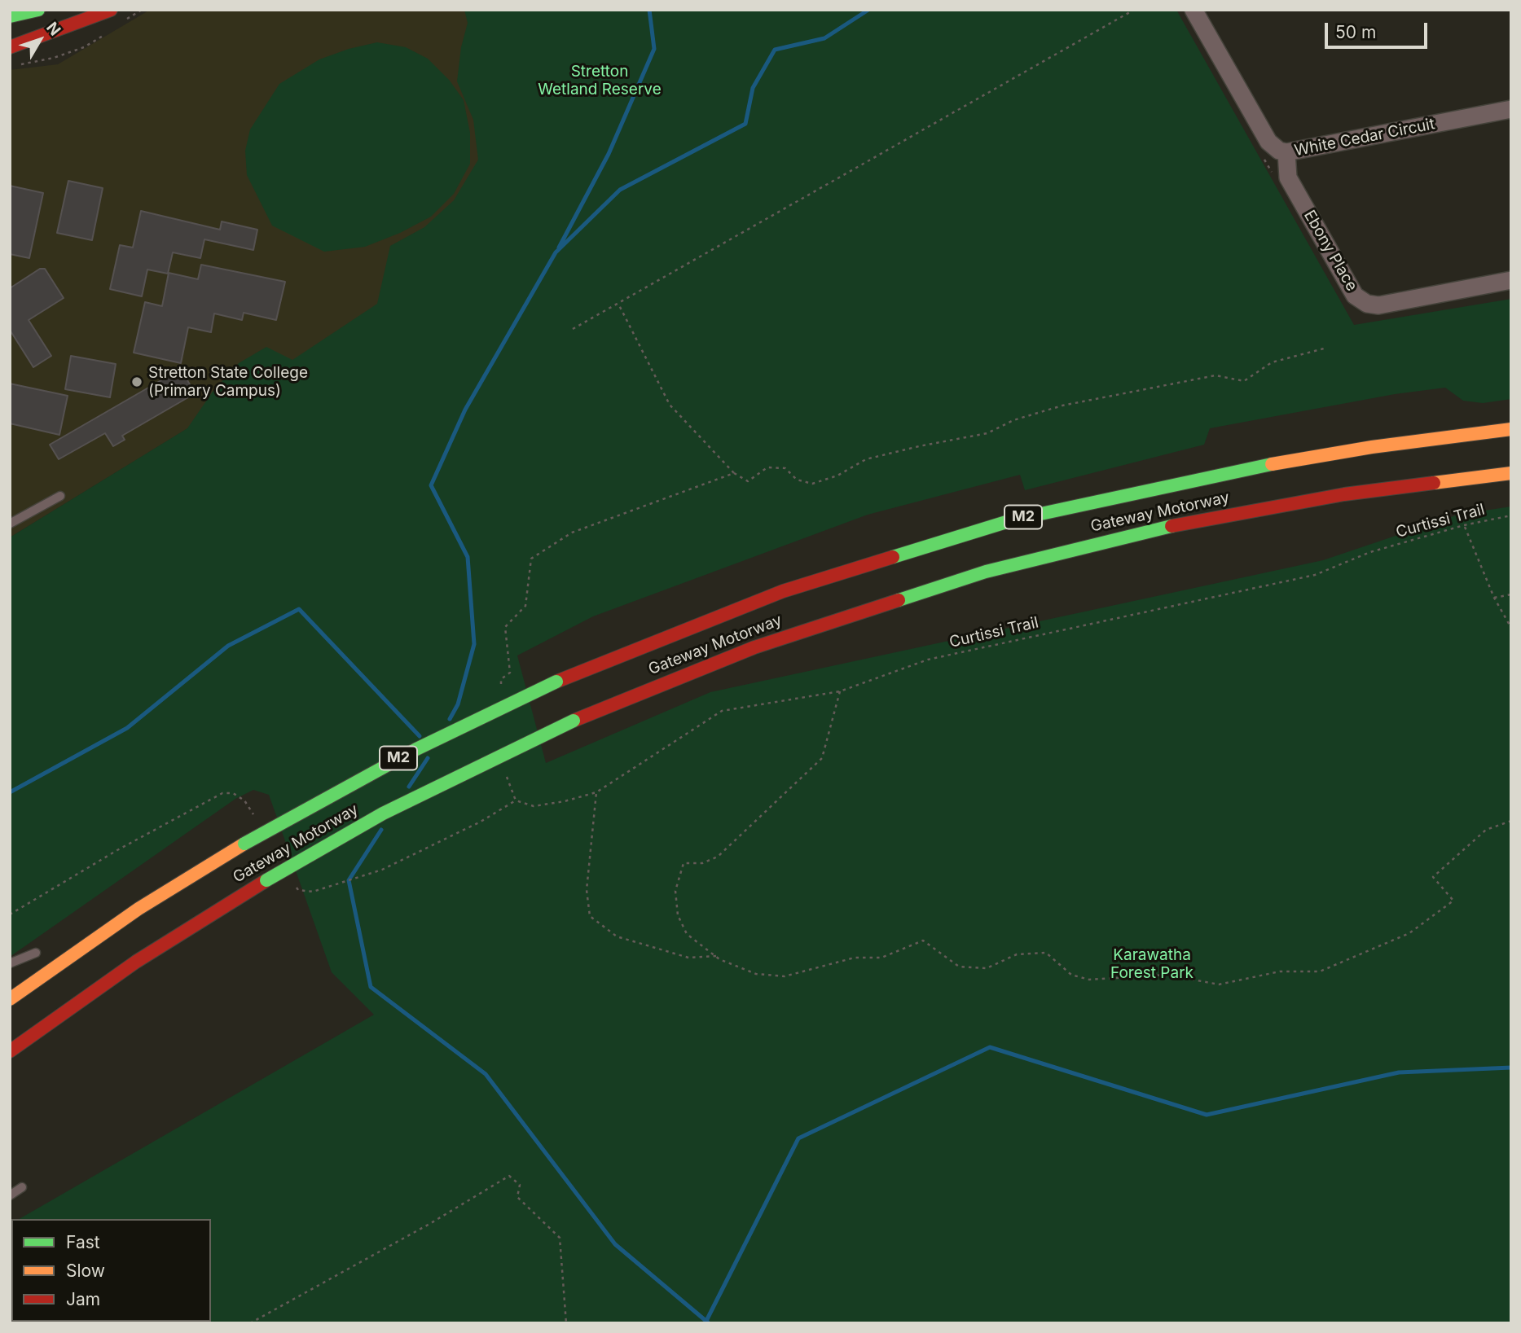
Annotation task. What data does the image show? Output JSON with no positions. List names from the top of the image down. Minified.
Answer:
{"streets":{"main road":["Gateway Motorway","M2"],"street":["White Cedar Circuit","Ebony Place"],"path":["Curtissi Trail"]},"crossings":[["White Cedar Circuit","Ebony Place"]],"parks":["Stretton Wetland Reserve","Karawatha Forest Park"],"places":["Stretton State College (Primary Campus)"],"legend":["Fast","Slow","Jam"],"scale_bar":"50 m","north":"top right"}
